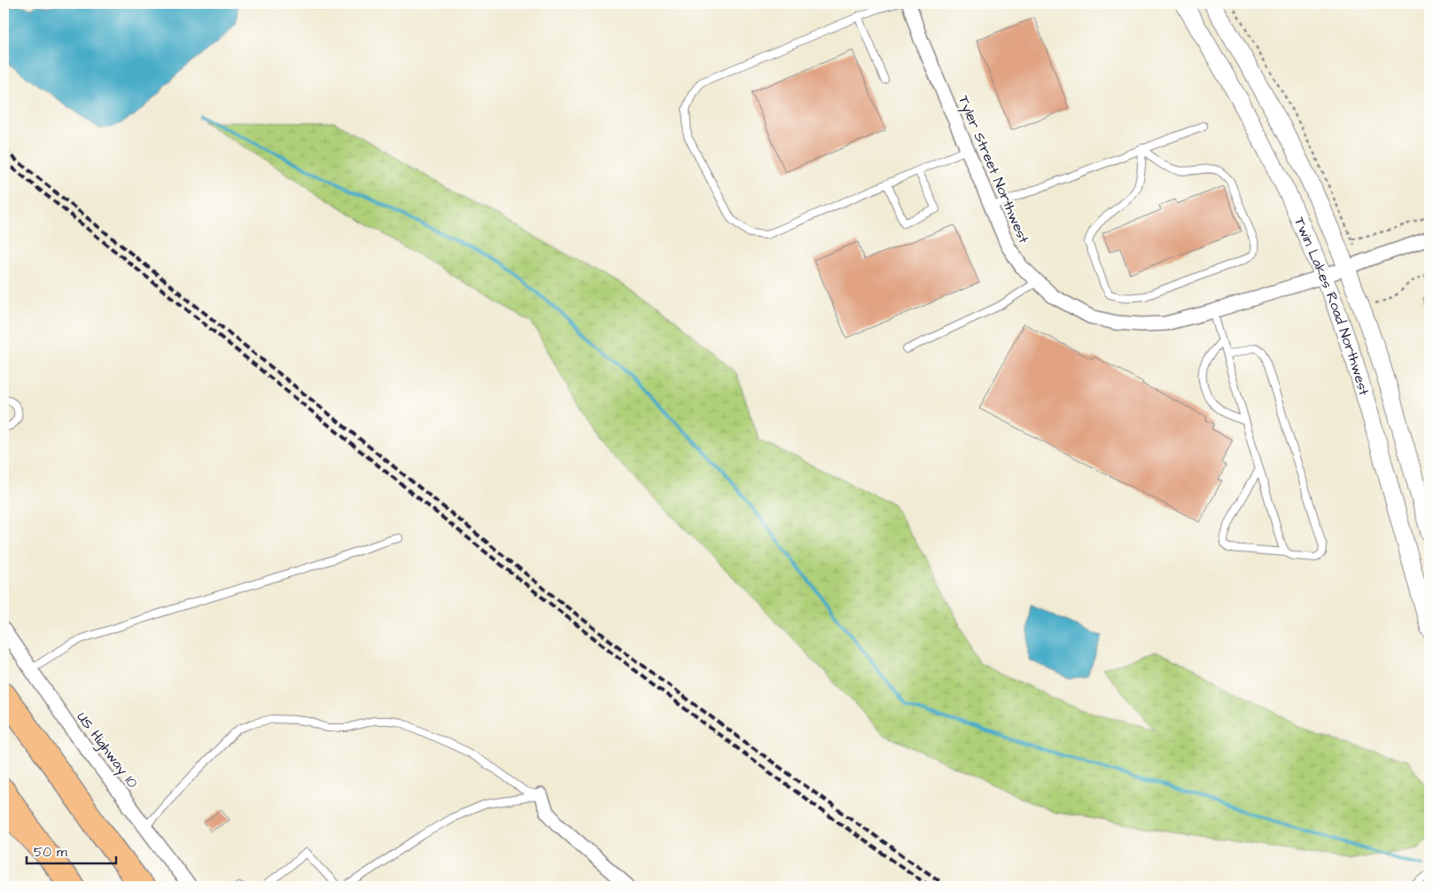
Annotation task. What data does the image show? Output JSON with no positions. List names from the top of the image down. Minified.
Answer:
{"streets":{"street":["Tyler Street Northwest","Twin Lakes Road Northwest","US Highway 10"]},"crossings":[["Tyler Street Northwest","Twin Lakes Road Northwest"]],"scale_bar":"50 m"}
